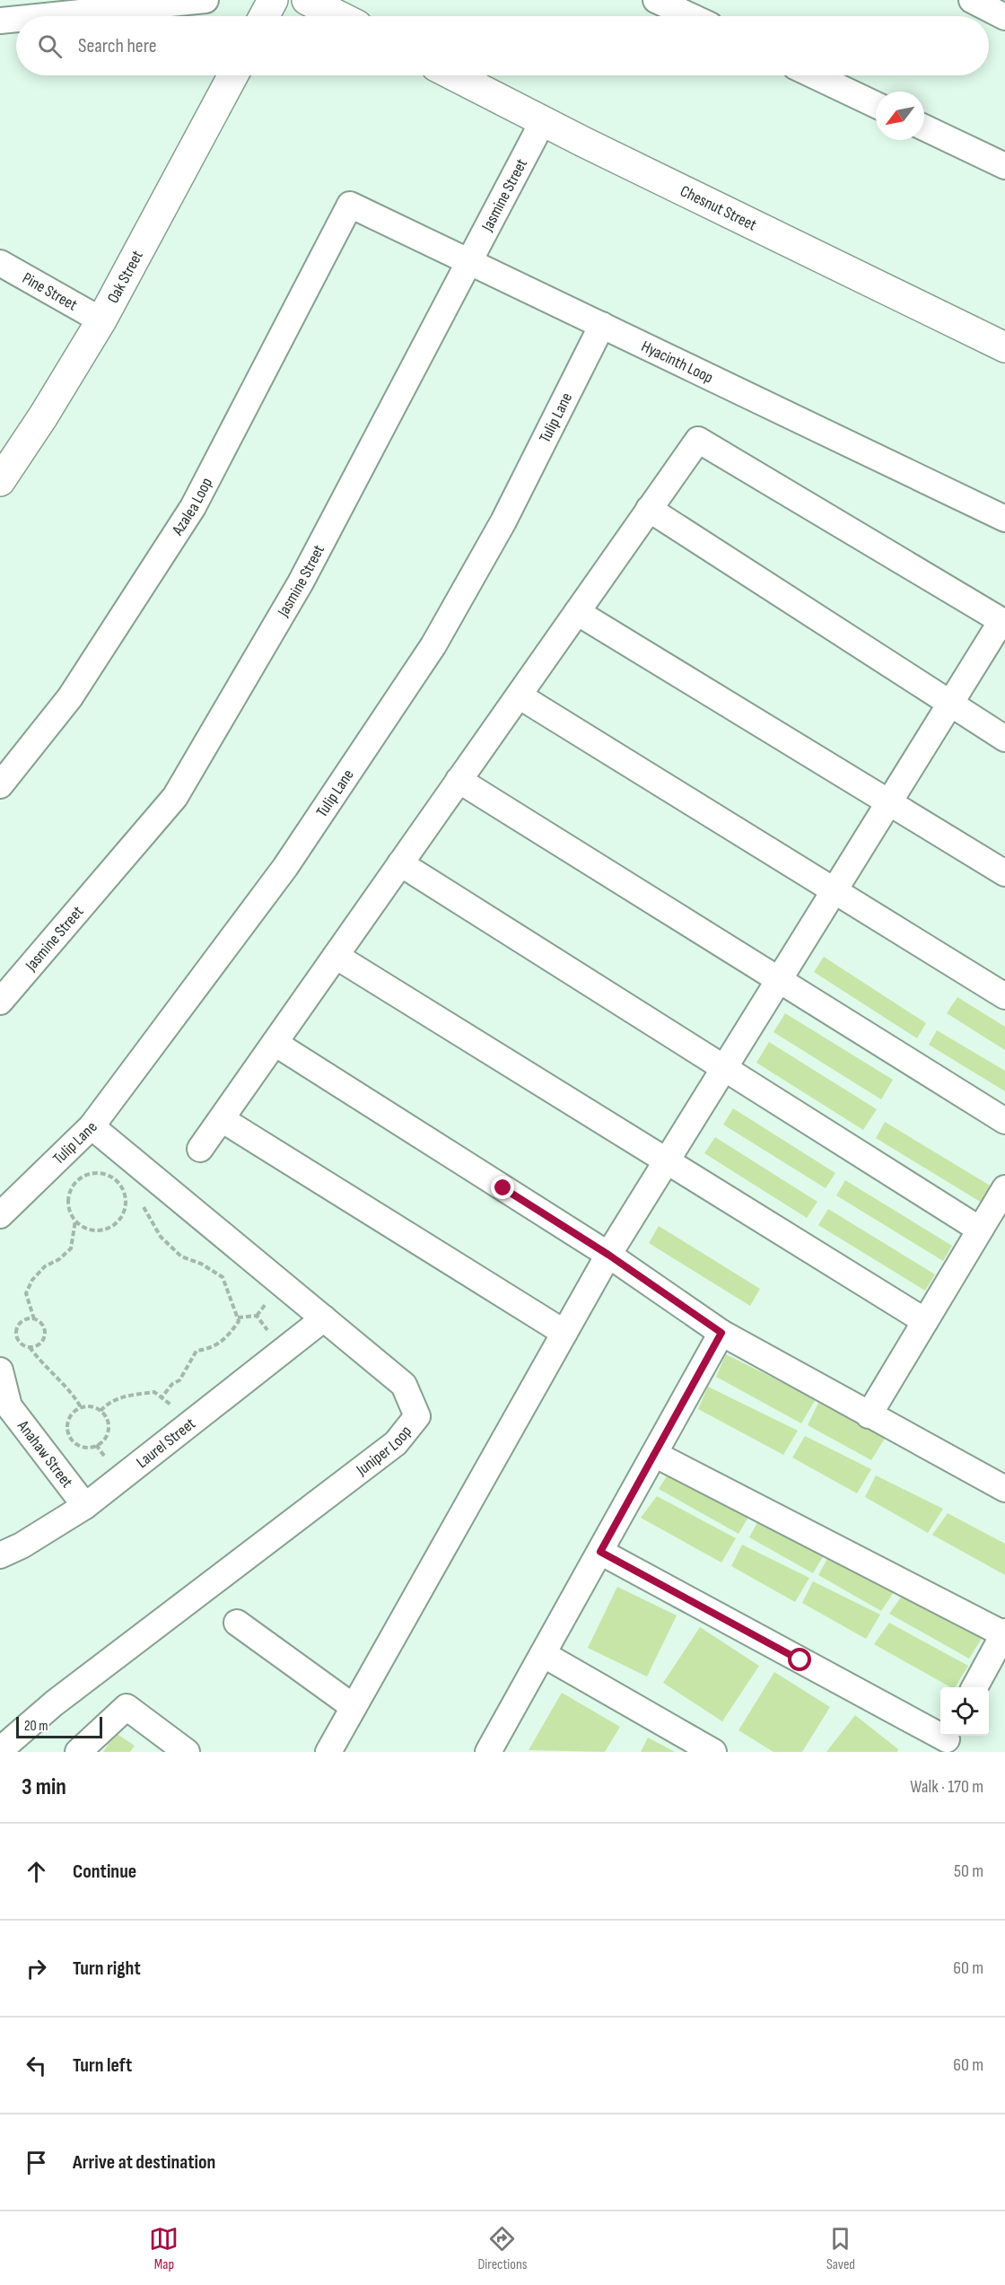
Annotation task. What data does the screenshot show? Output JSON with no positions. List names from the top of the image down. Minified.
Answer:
{"streets":{"street":["Jasmine Street","Chesnut Street","Oak Street","Pine Street","Hyacinth Loop","Tulip Lane","Azalea Loop","Laurel Street","Juniper Loop","Anahaw Street"]},"crossings":[["Jasmine Street","Chesnut Street"],["Jasmine Street","Hyacinth Loop"],["Oak Street","Pine Street"],["Hyacinth Loop","Tulip Lane"],["Hyacinth Loop","Azalea Loop"],["Tulip Lane","Juniper Loop"],["Laurel Street","Juniper Loop"],["Laurel Street","Anahaw Street"]],"scale_bar":"20 m","north":"bottom left","page":{"search":"Search here","scale":"20 m","heading":["3 min","Walk · 170 m"],"list":[["Continue","50 m"],["Turn right","60 m"],["Turn left","60 m"],"Arrive at destination"],"nav":["Map","Directions","Saved"]}}
